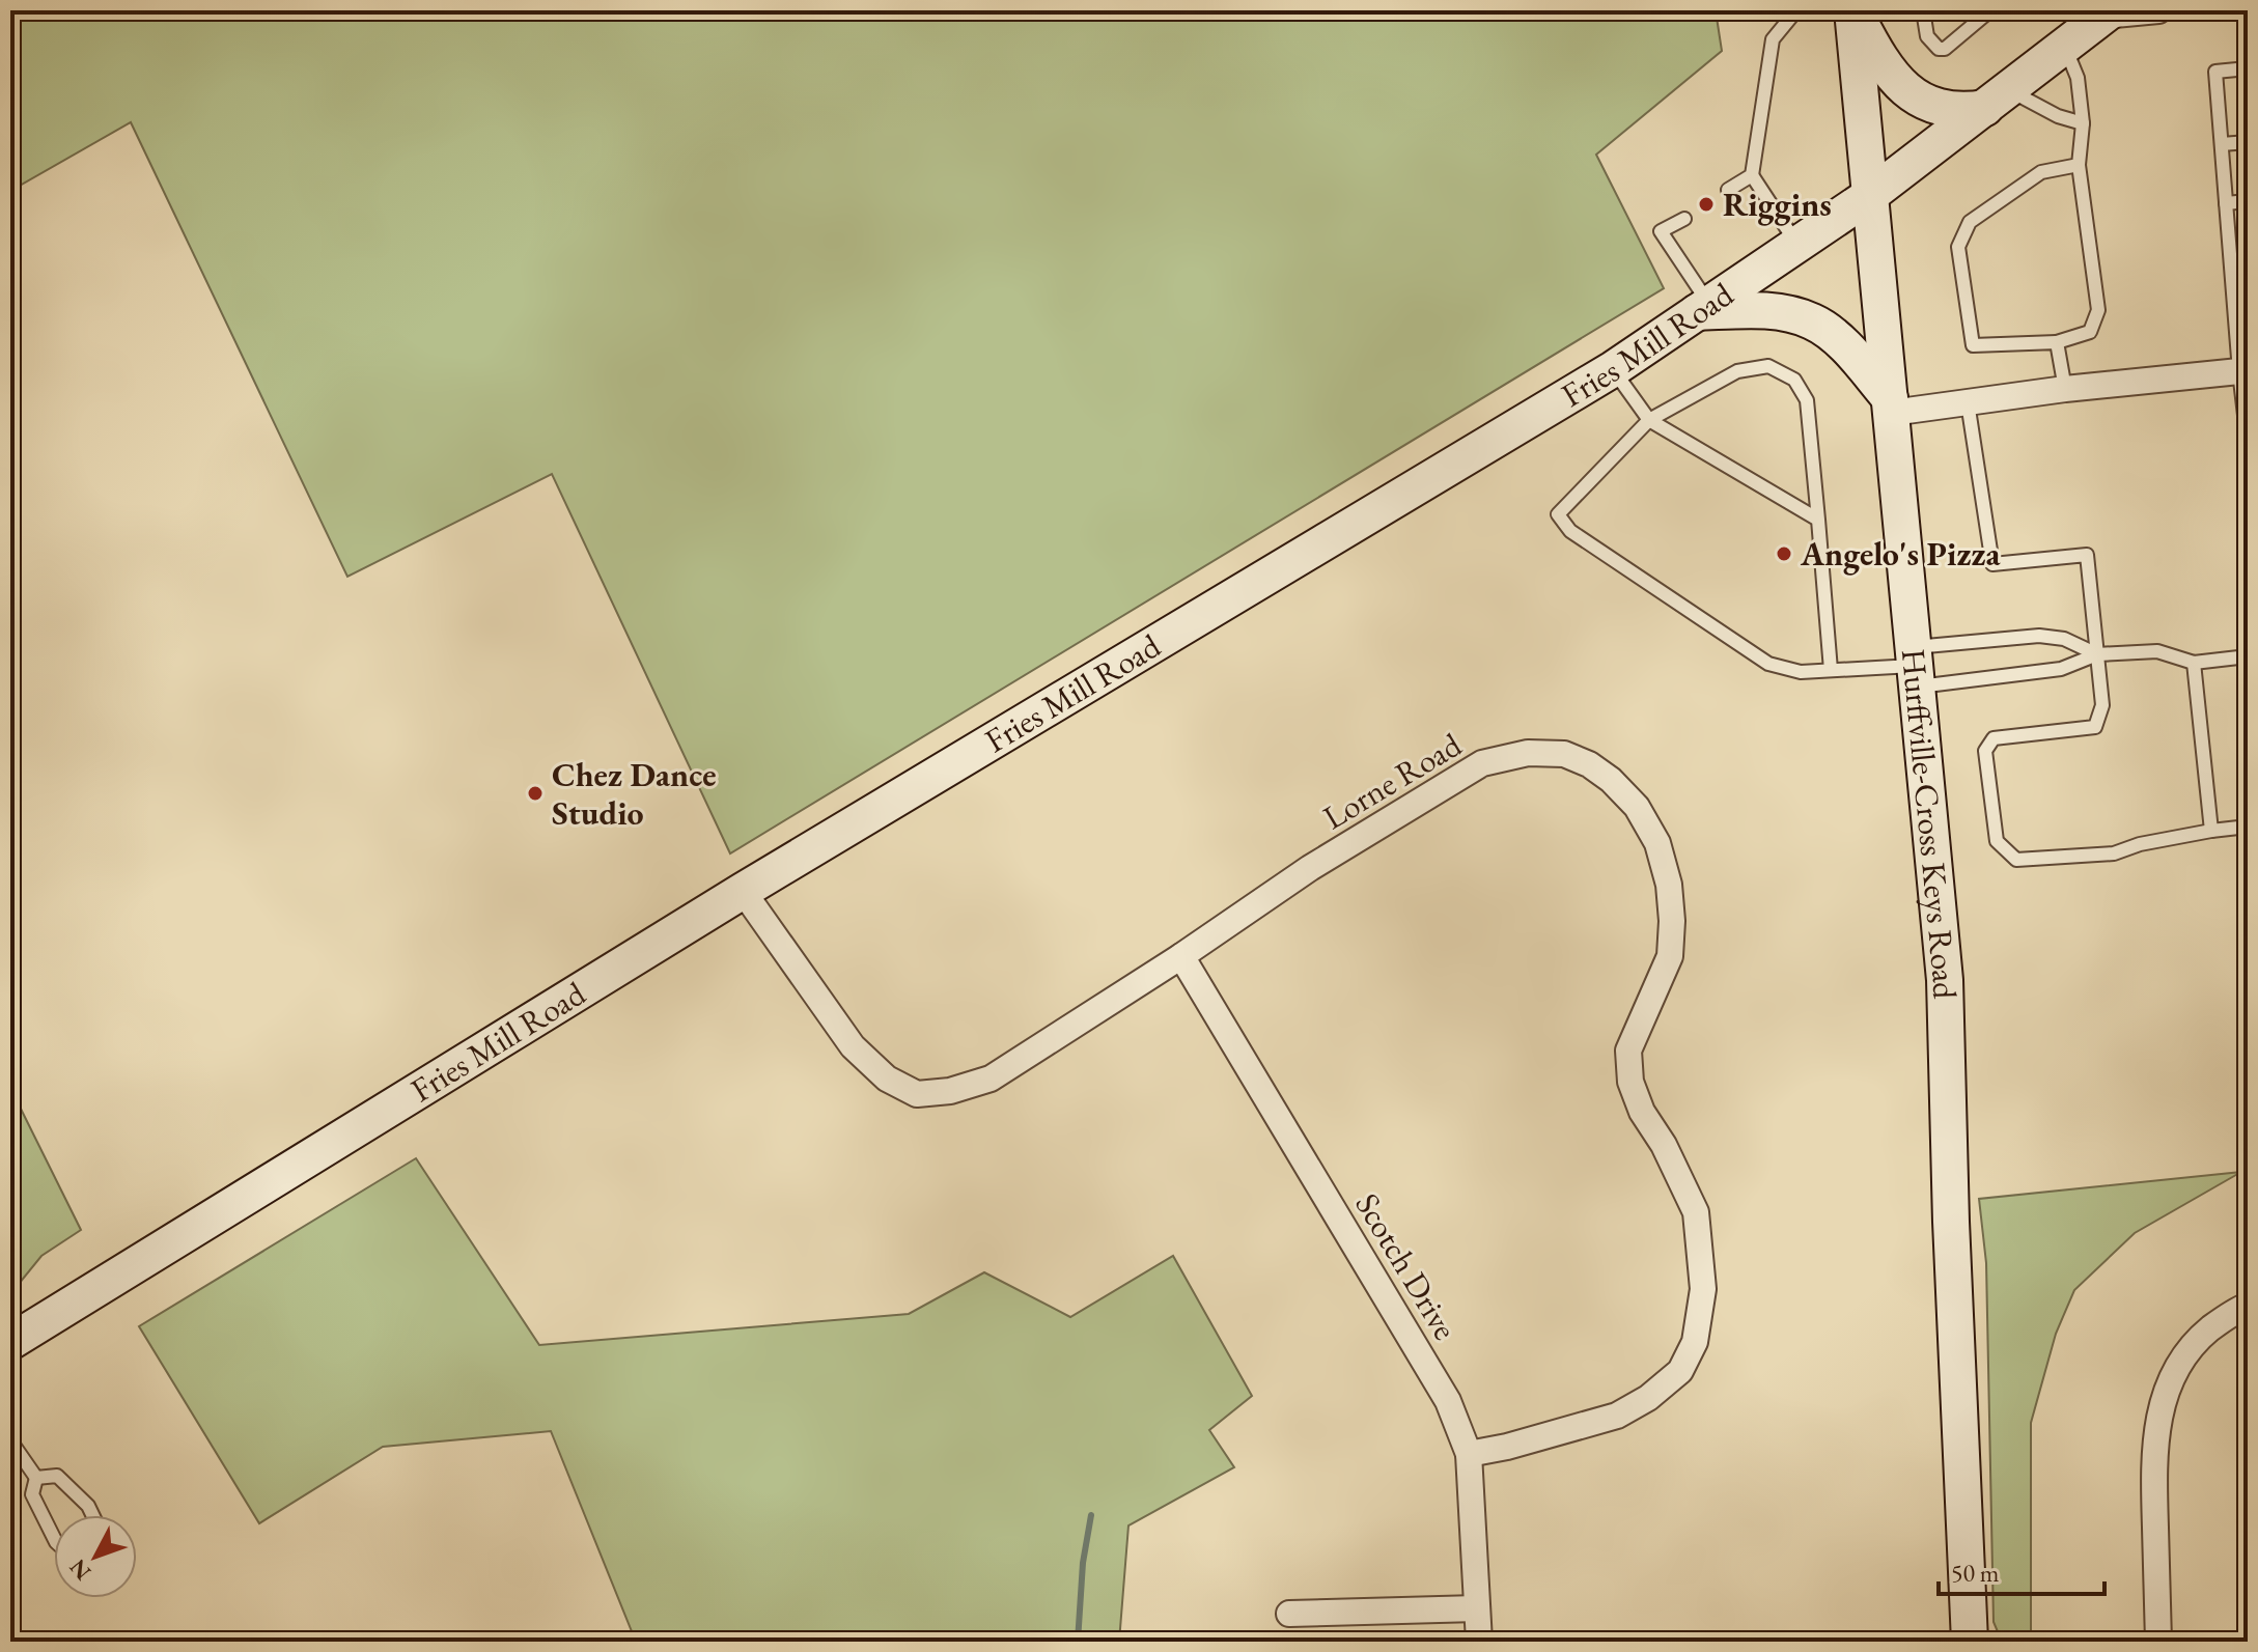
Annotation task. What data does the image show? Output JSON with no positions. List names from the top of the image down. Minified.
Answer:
{"streets":{"main road":["Fries Mill Road","Hurffville-Cross Keys Road"],"street":["Lorne Road","Scotch Drive"]},"crossings":[["Fries Mill Road","Lorne Road"],["Fries Mill Road","Hurffville-Cross Keys Road"],["Lorne Road","Scotch Drive"]],"places":["Riggins","Angelo's Pizza","Chez Dance Studio"],"scale_bar":"50 m","north":"bottom left"}
